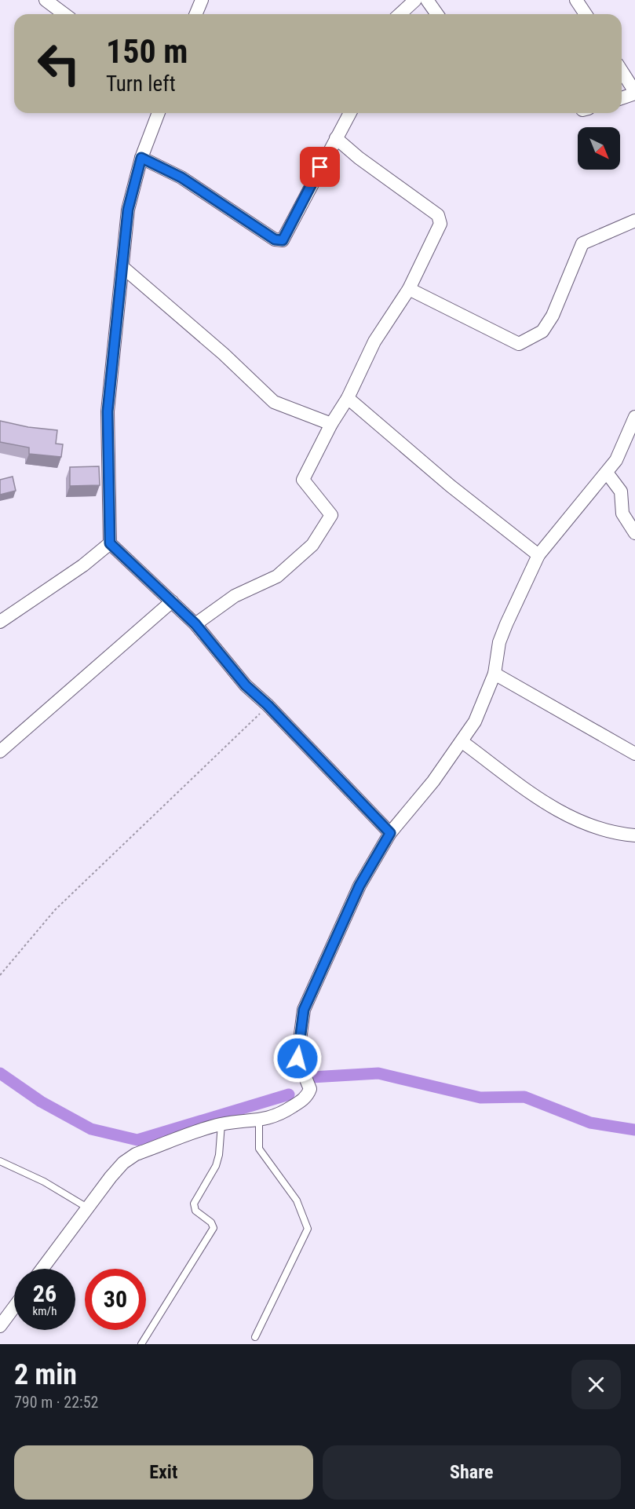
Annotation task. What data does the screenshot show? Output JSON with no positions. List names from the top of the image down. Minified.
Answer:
{"north":"bottom right","page":{"turn":["150 m","Turn left"],"speed":"26 km/h","limit":"30","heading":["2 min","790 m · 22:52"],"buttons":["Exit","Share"]}}
